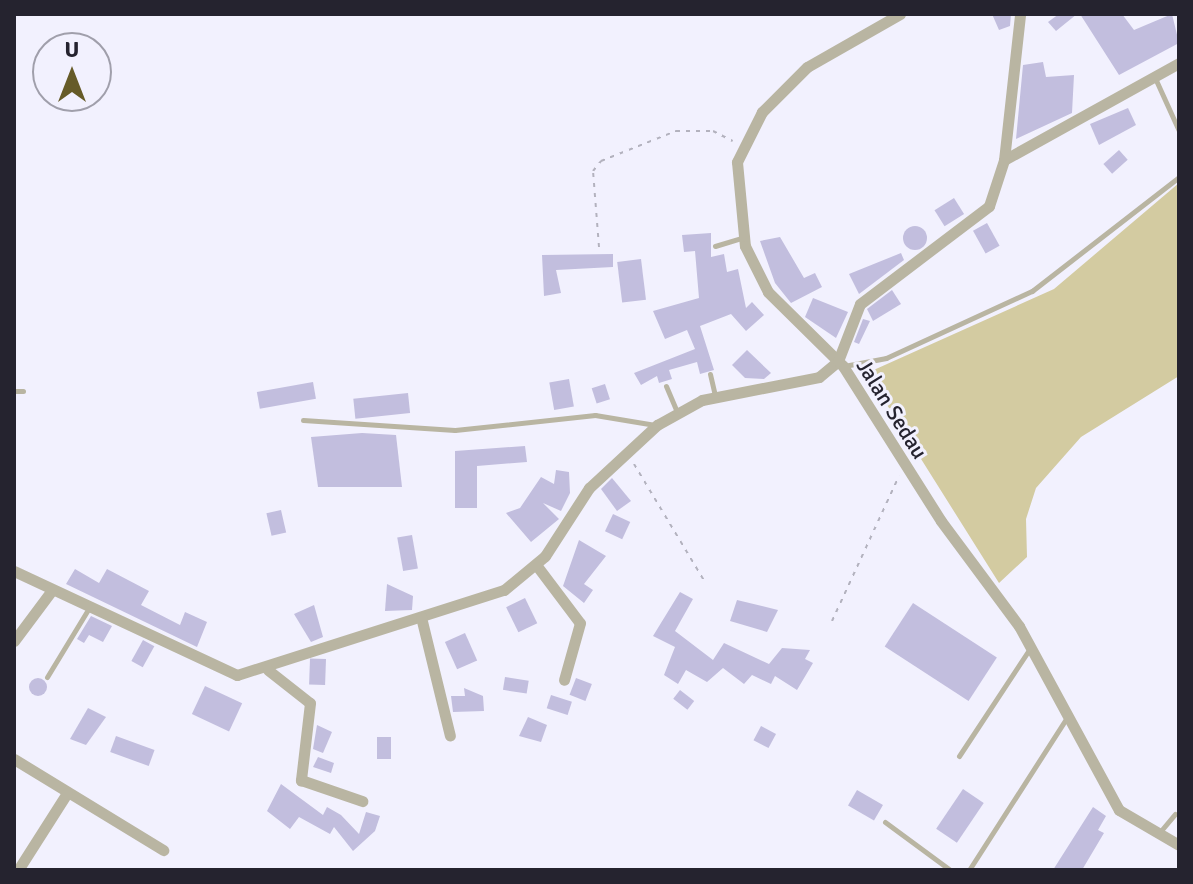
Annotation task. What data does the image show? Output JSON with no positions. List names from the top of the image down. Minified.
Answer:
{"streets":{"street":["Jalan Sedau"]},"north":"top"}
